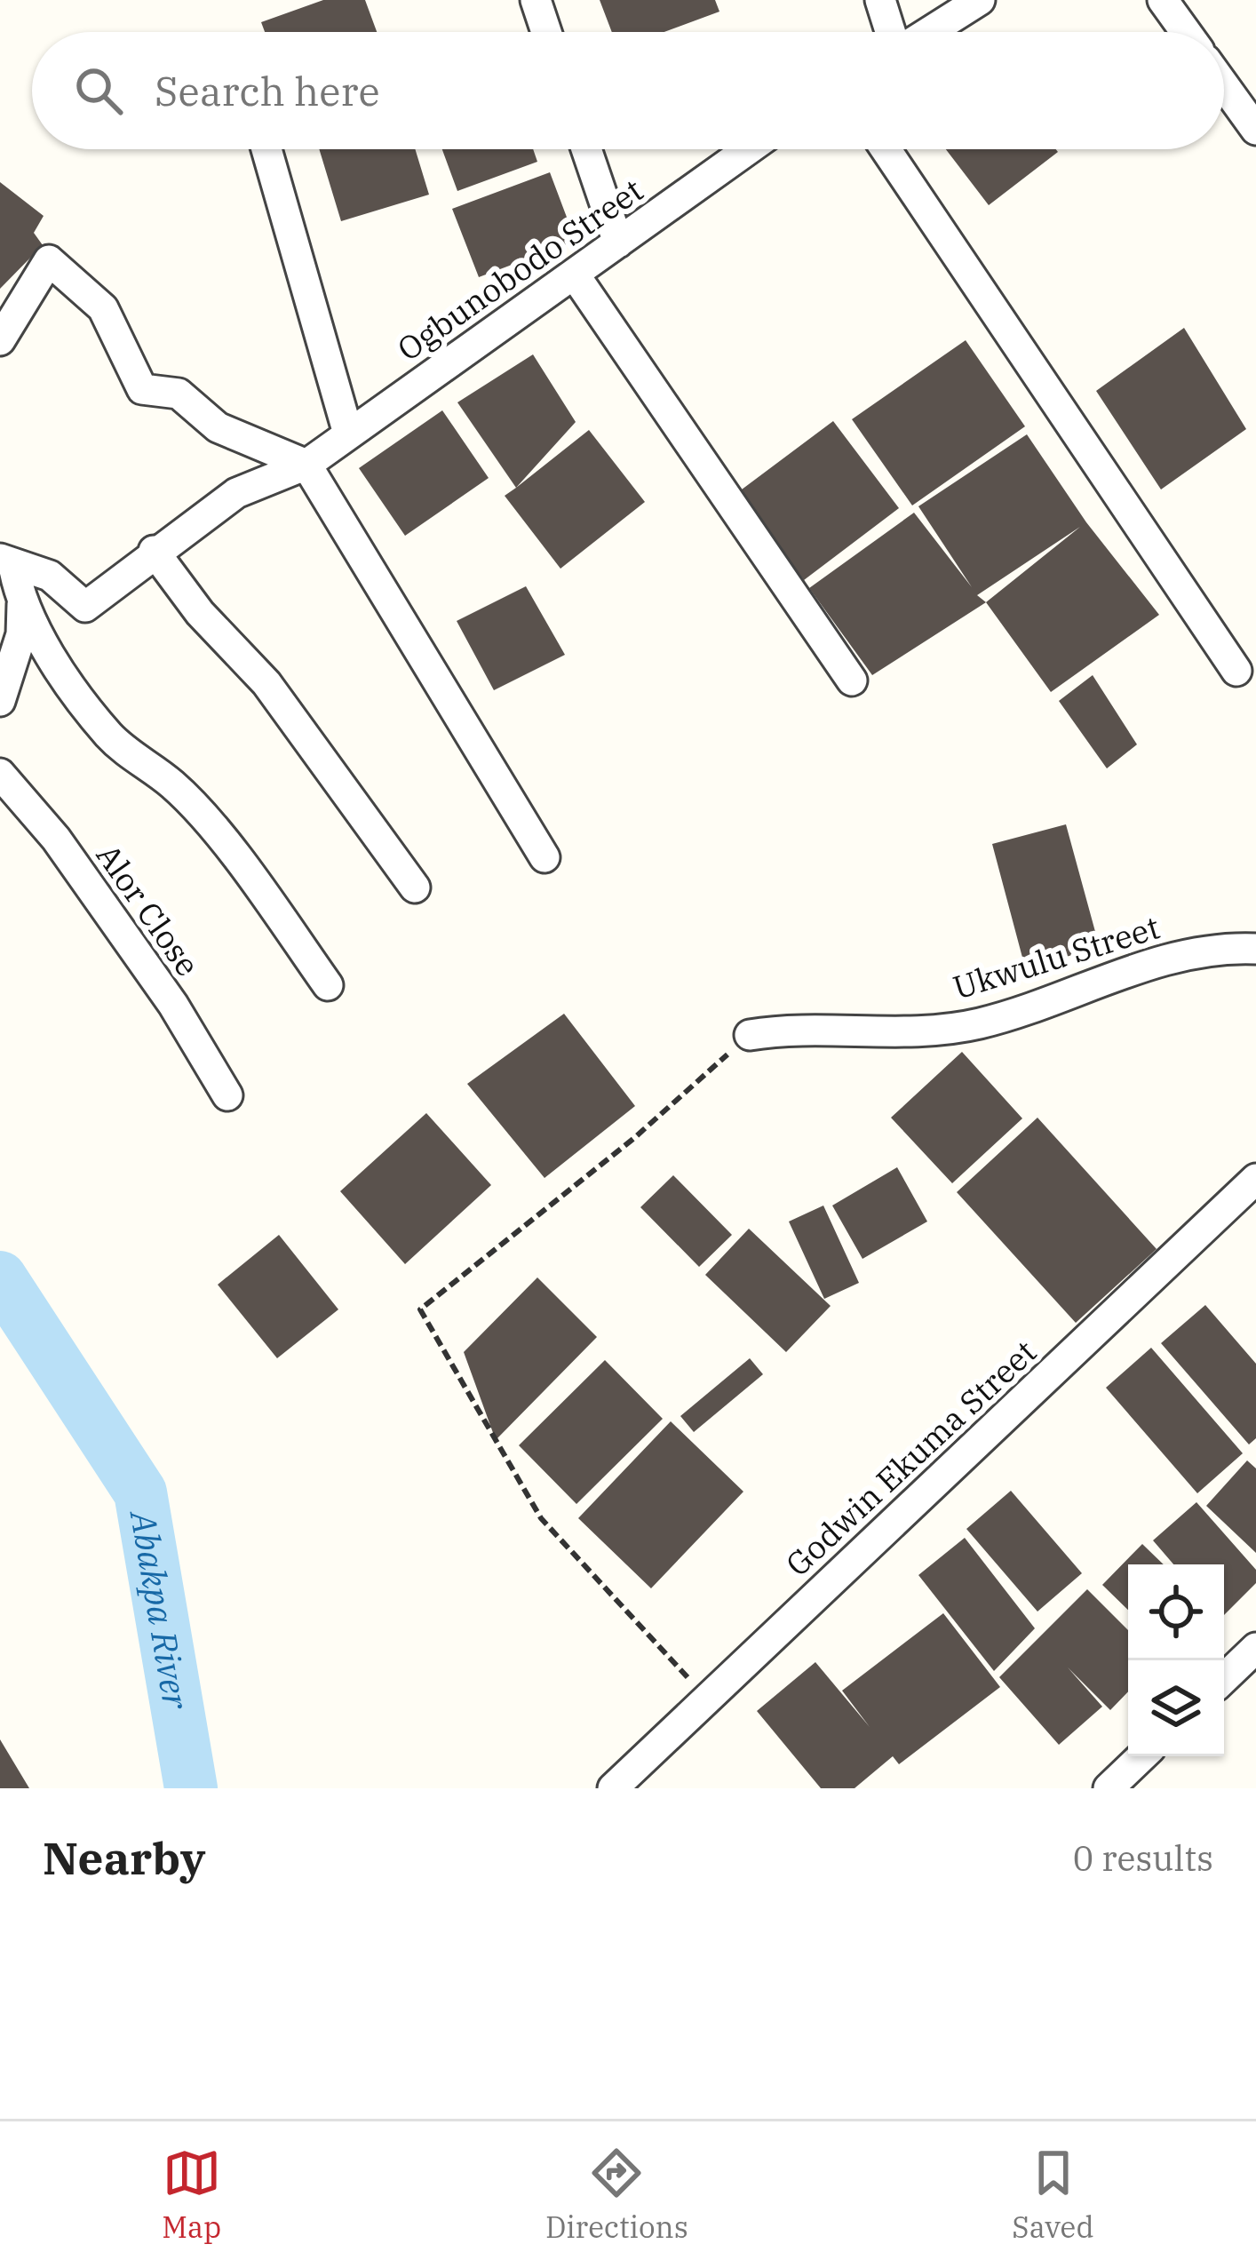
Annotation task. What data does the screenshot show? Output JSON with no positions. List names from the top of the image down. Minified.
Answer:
{"streets":{"street":["Ogbunobodo Street","Alor Close","Ukwulu Street","Godwin Ekuma Street"]},"water":["Abakpa River"],"page":{"search":"Search here","heading":["Nearby","0 results"],"nav":["Map","Directions","Saved"]}}
